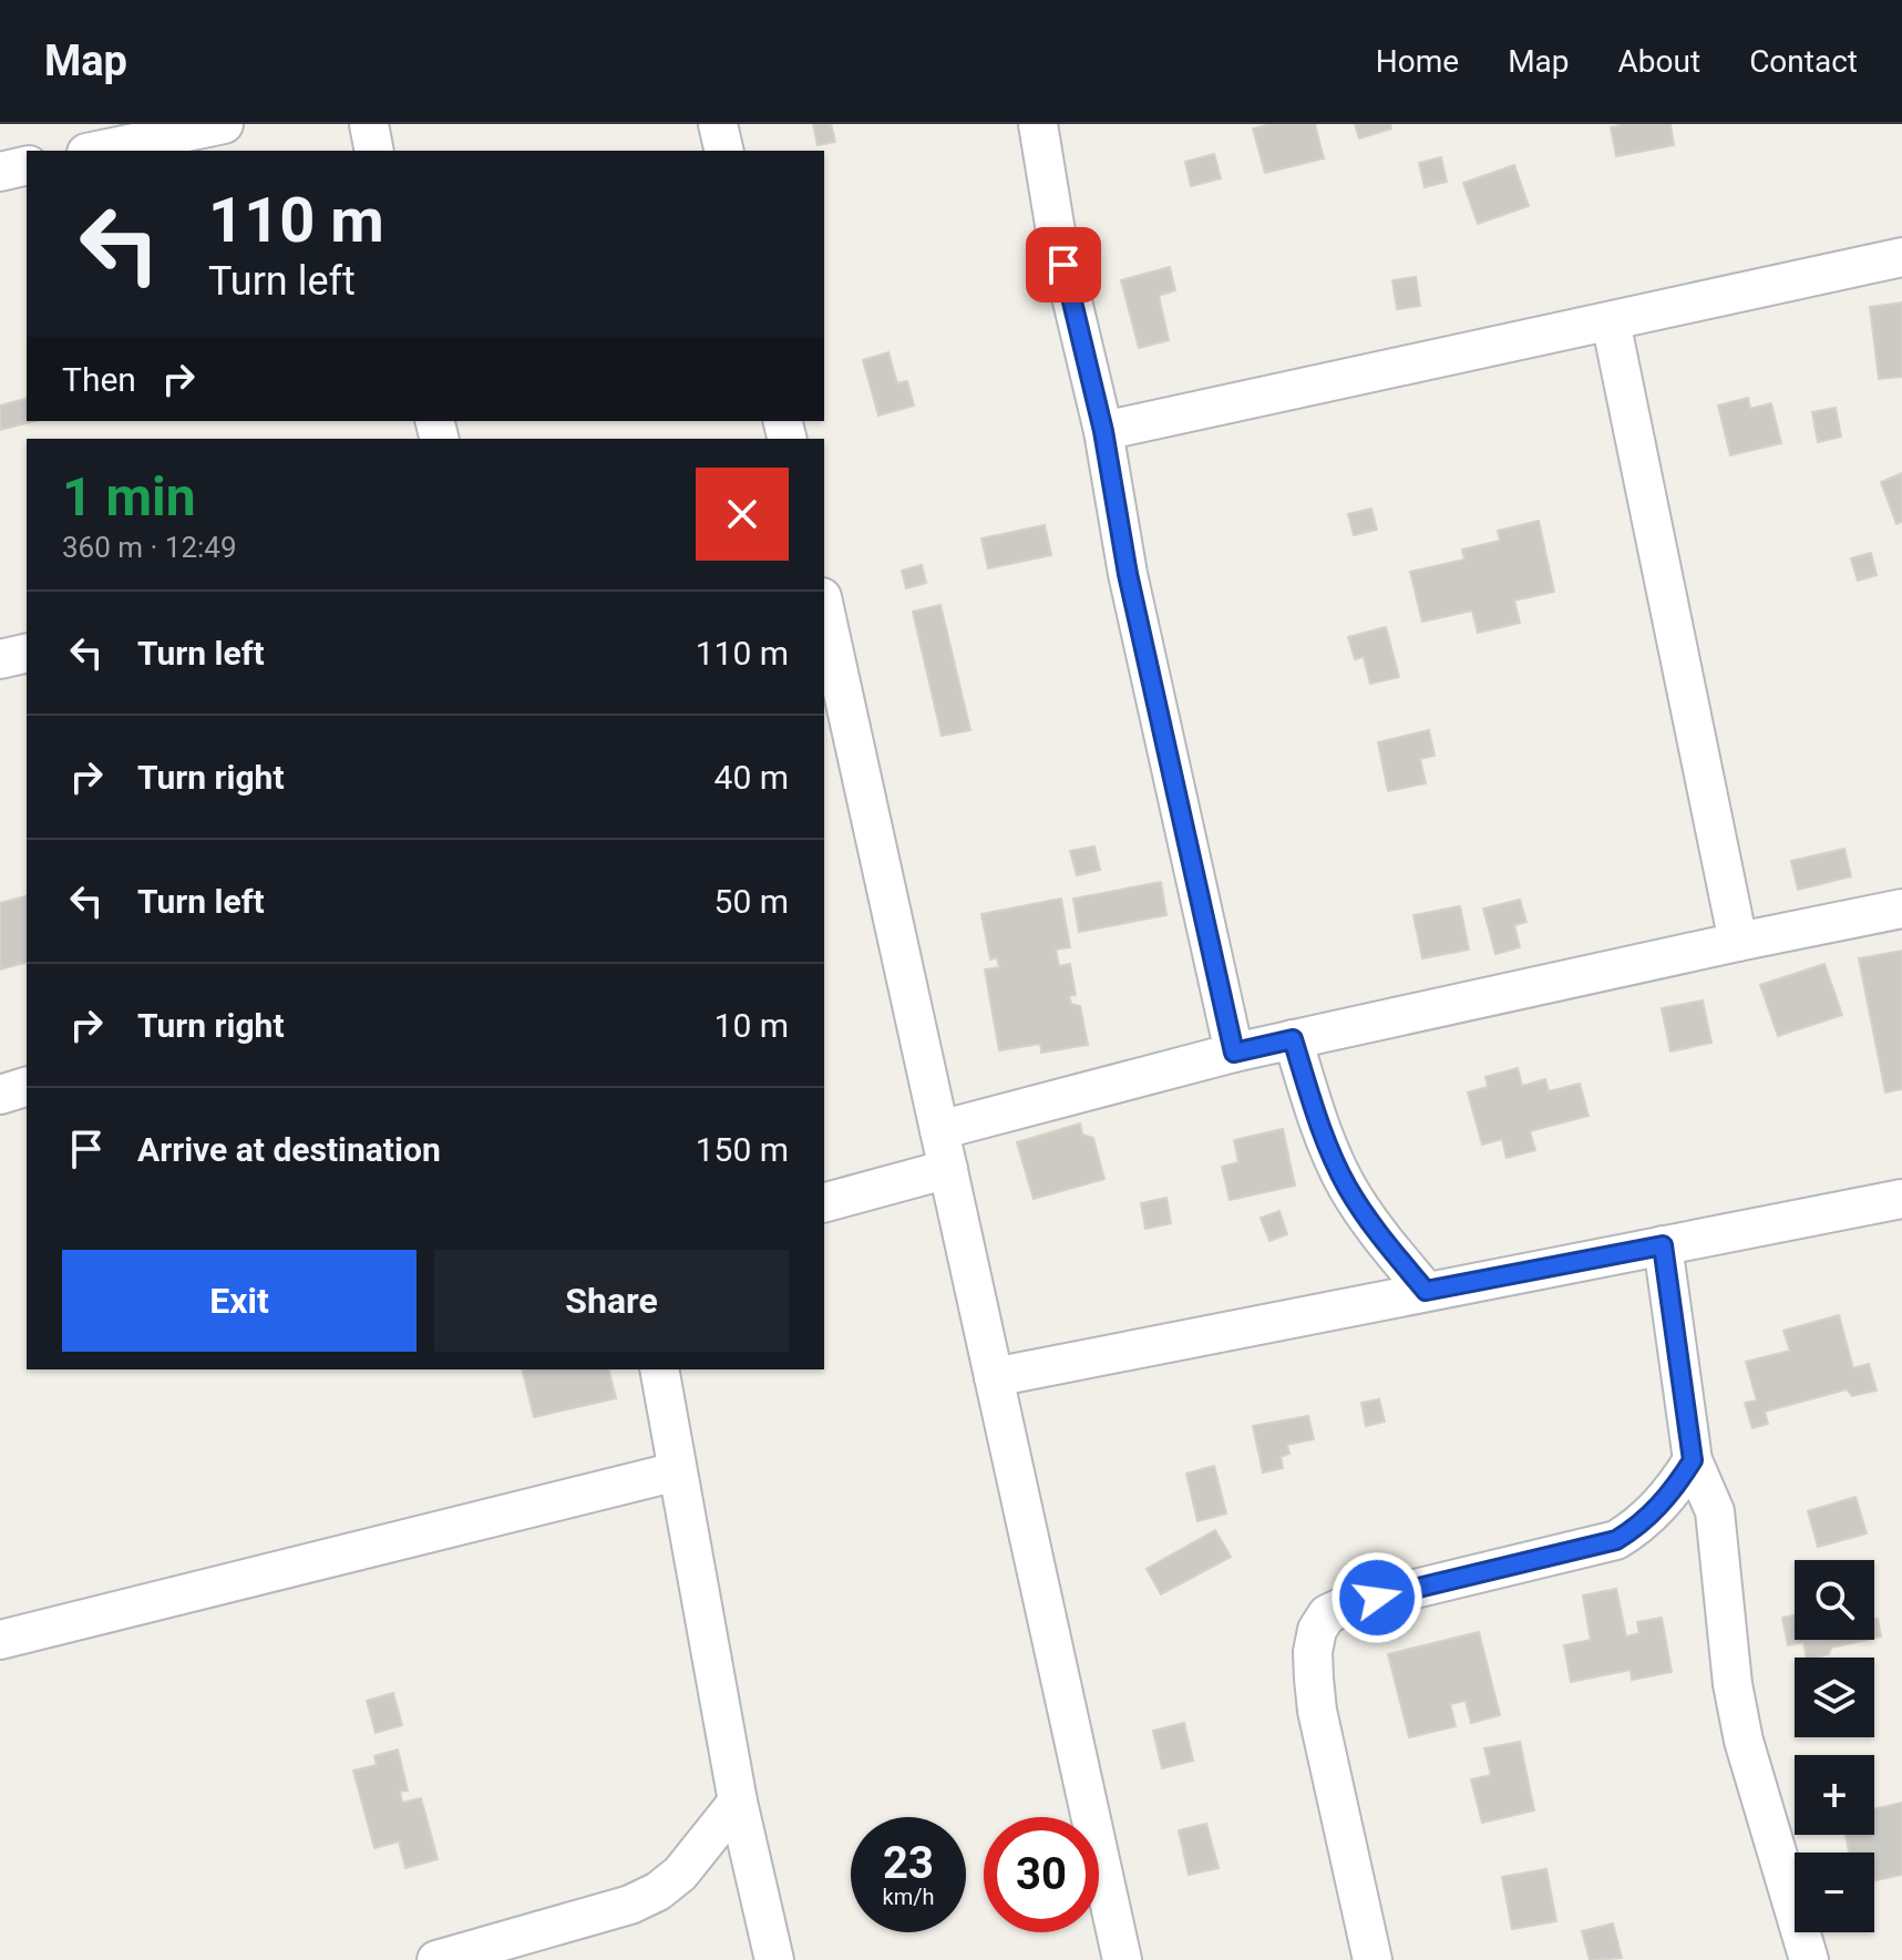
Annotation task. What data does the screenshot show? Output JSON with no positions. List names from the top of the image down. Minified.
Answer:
{"page":{"header":"Map","nav":["Home","Map","About","Contact"],"turn":["110 m","Turn left"],"then":"Then","heading":["1 min","360 m · 12:49"],"list":[{"name":"Turn left","value":"110 m"},{"name":"Turn right","value":"40 m"},{"name":"Turn left","value":"50 m"},{"name":"Turn right","value":"10 m"},{"name":"Arrive at destination","value":"150 m"}],"buttons":["Exit","Share"],"map_buttons":["+","−"],"speed":"23 km/h","limit":"30"}}
